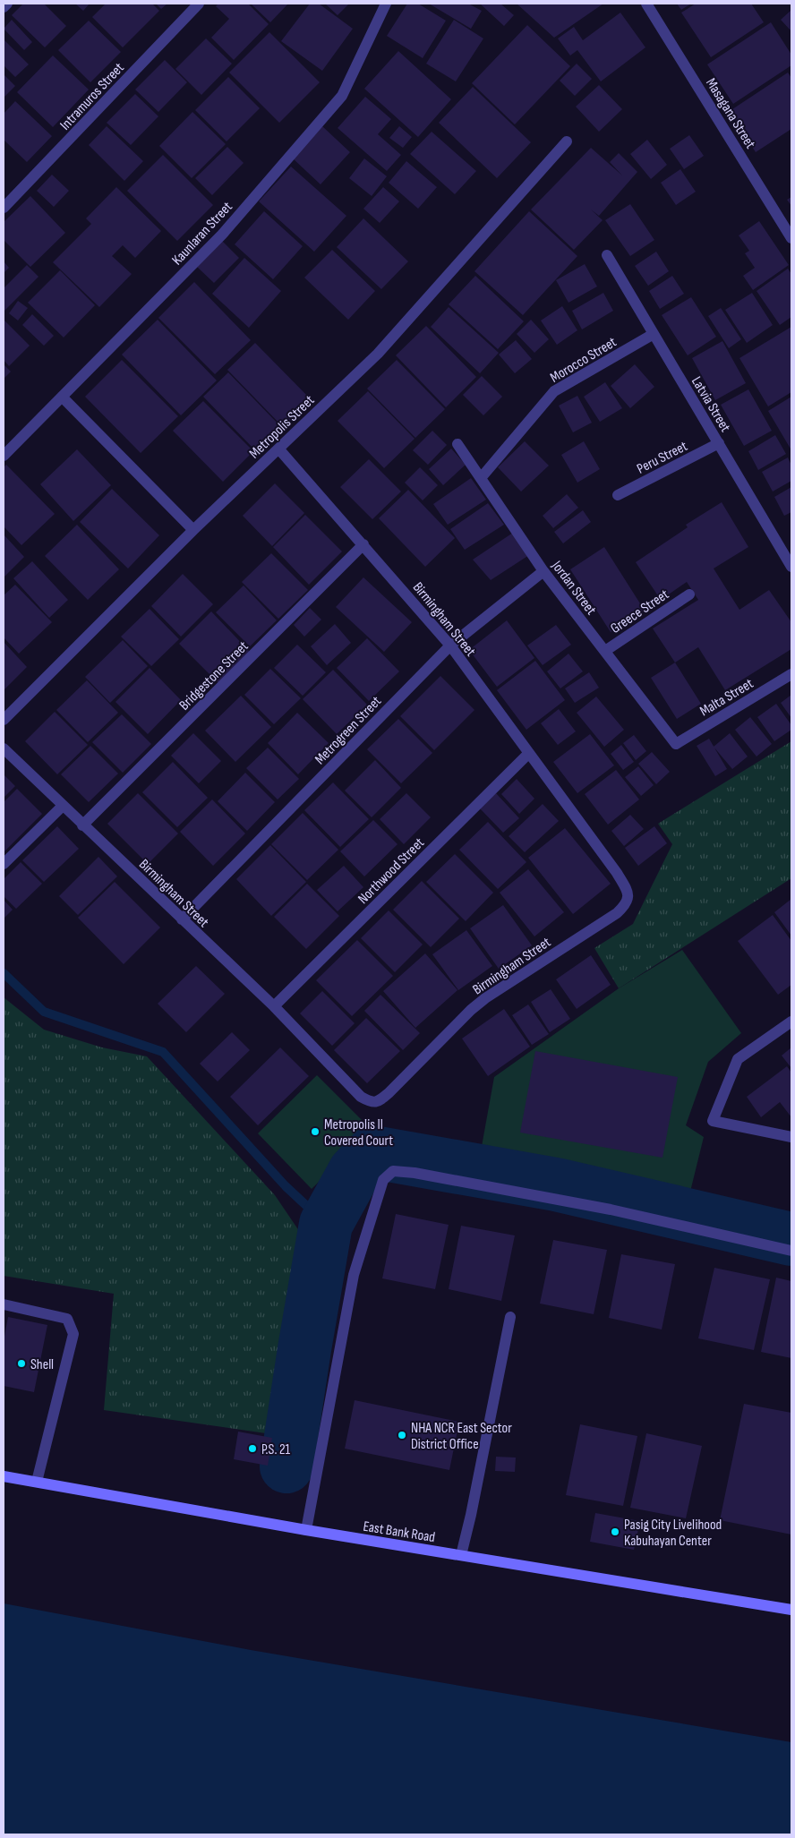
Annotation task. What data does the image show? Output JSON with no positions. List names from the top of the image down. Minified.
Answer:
{"streets":{"main road":["East Bank Road"],"street":["Intramuros Street","Masagana Street","Kaunlaran Street","Morocco Street","Latvia Street","Metropolis Street","Peru Street","Jordan Street","Greece Street","Birmingham Street","Bridgestone Street","Malta Street","Metrogreen Street","Northwood Street"]},"crossings":[["Morocco Street","Latvia Street"],["Morocco Street","Jordan Street"],["Latvia Street","Peru Street"],["Metropolis Street","Birmingham Street"],["Jordan Street","Greece Street"],["Jordan Street","Malta Street"],["Jordan Street","Metrogreen Street"],["Birmingham Street","Bridgestone Street"],["Birmingham Street","Metrogreen Street"],["Birmingham Street","Northwood Street"]],"places":["Metropolis II Covered Court","Shell","NHA NCR East Sector District Office","P.S. 21","Pasig City Livelihood Kabuhayan Center"]}
